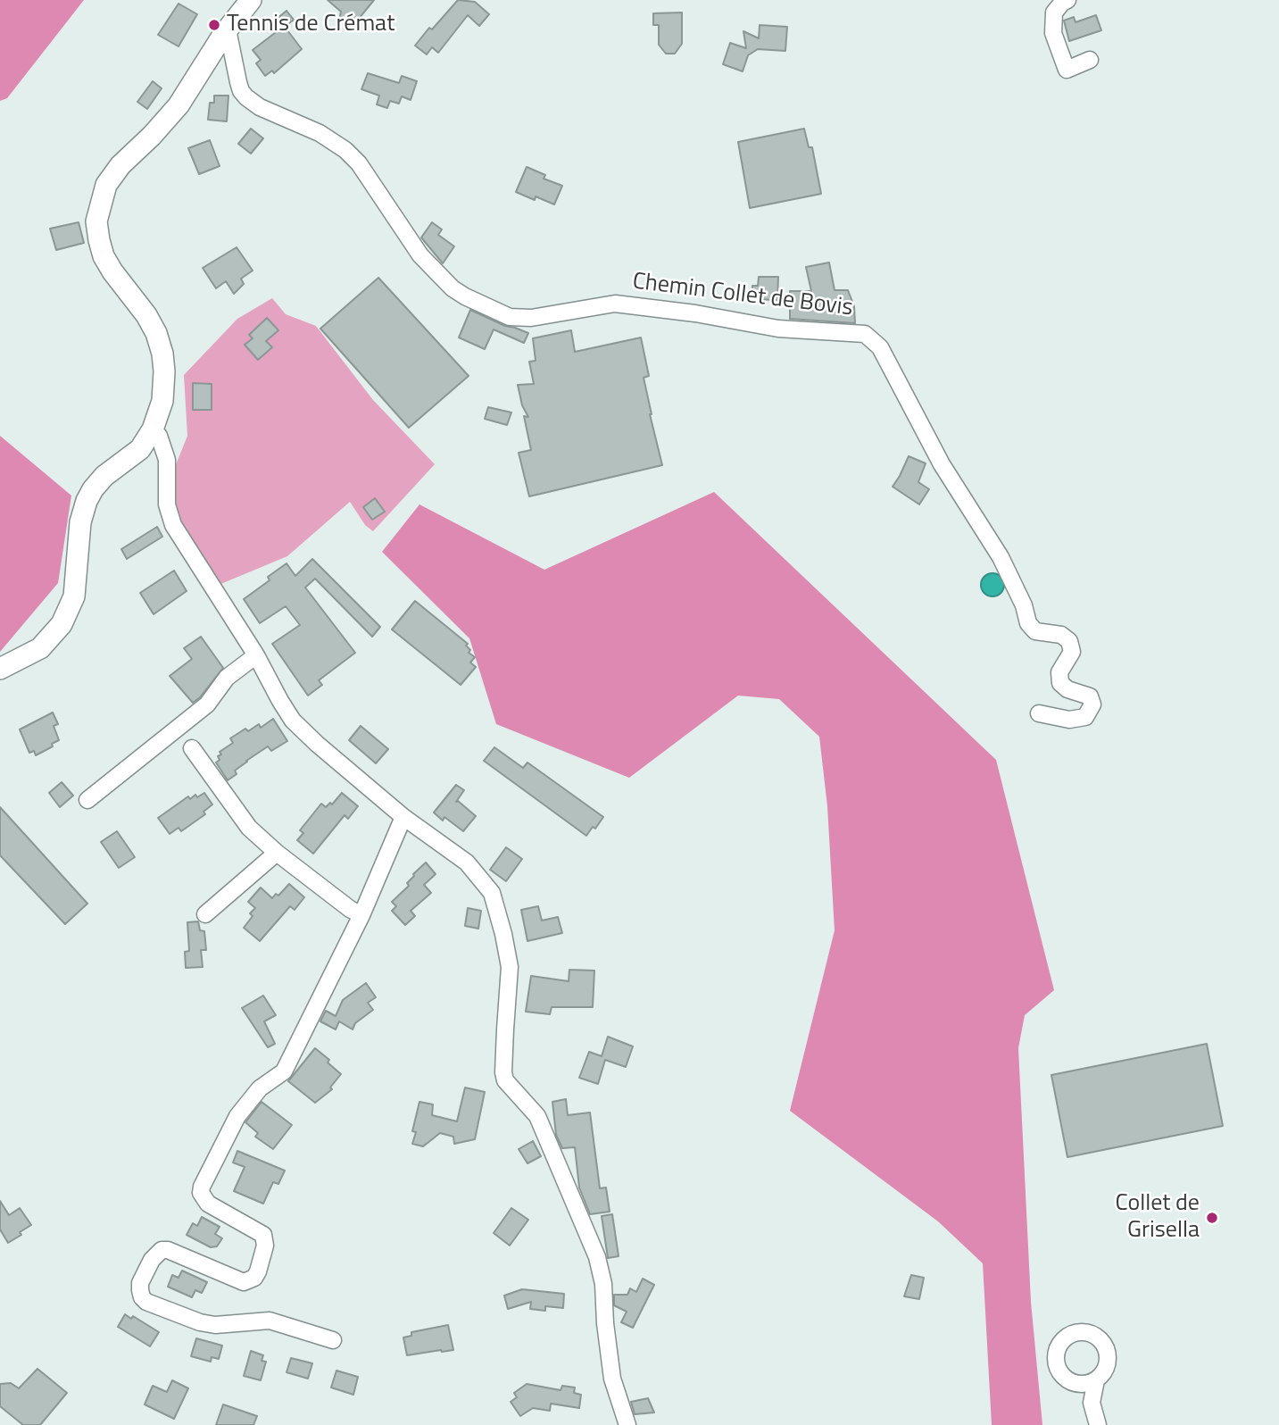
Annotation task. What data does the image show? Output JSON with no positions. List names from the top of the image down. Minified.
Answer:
{"streets":{"street":["Chemin Collet de Bovis"]},"places":["Tennis de Crémat","Collet de Grisella"]}
